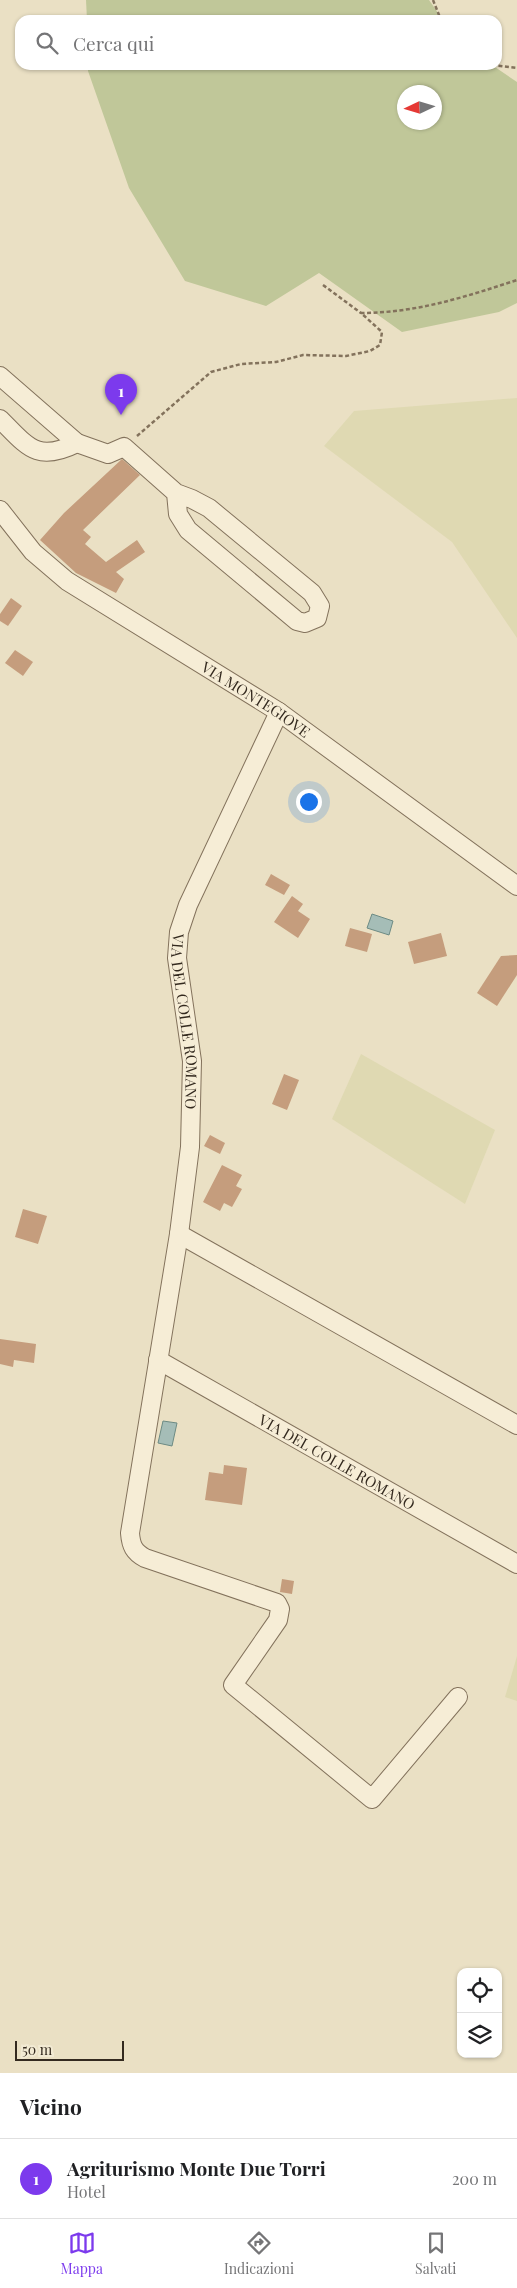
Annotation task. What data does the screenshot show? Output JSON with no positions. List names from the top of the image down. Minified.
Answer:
{"streets":{"street":["VIA MONTEGIOVE","VIA DEL COLLE ROMANO"]},"crossings":[["VIA MONTEGIOVE","VIA DEL COLLE ROMANO"]],"scale_bar":"50 m","north":"left","page":{"search":"Cerca qui","pins":"1","scale":"50 m","heading":"Vicino","list":[{"mark":"1","name":"Agriturismo Monte Due Torri","note":"Hotel","value":"200 m"}],"nav":["Mappa","Indicazioni","Salvati"]}}
